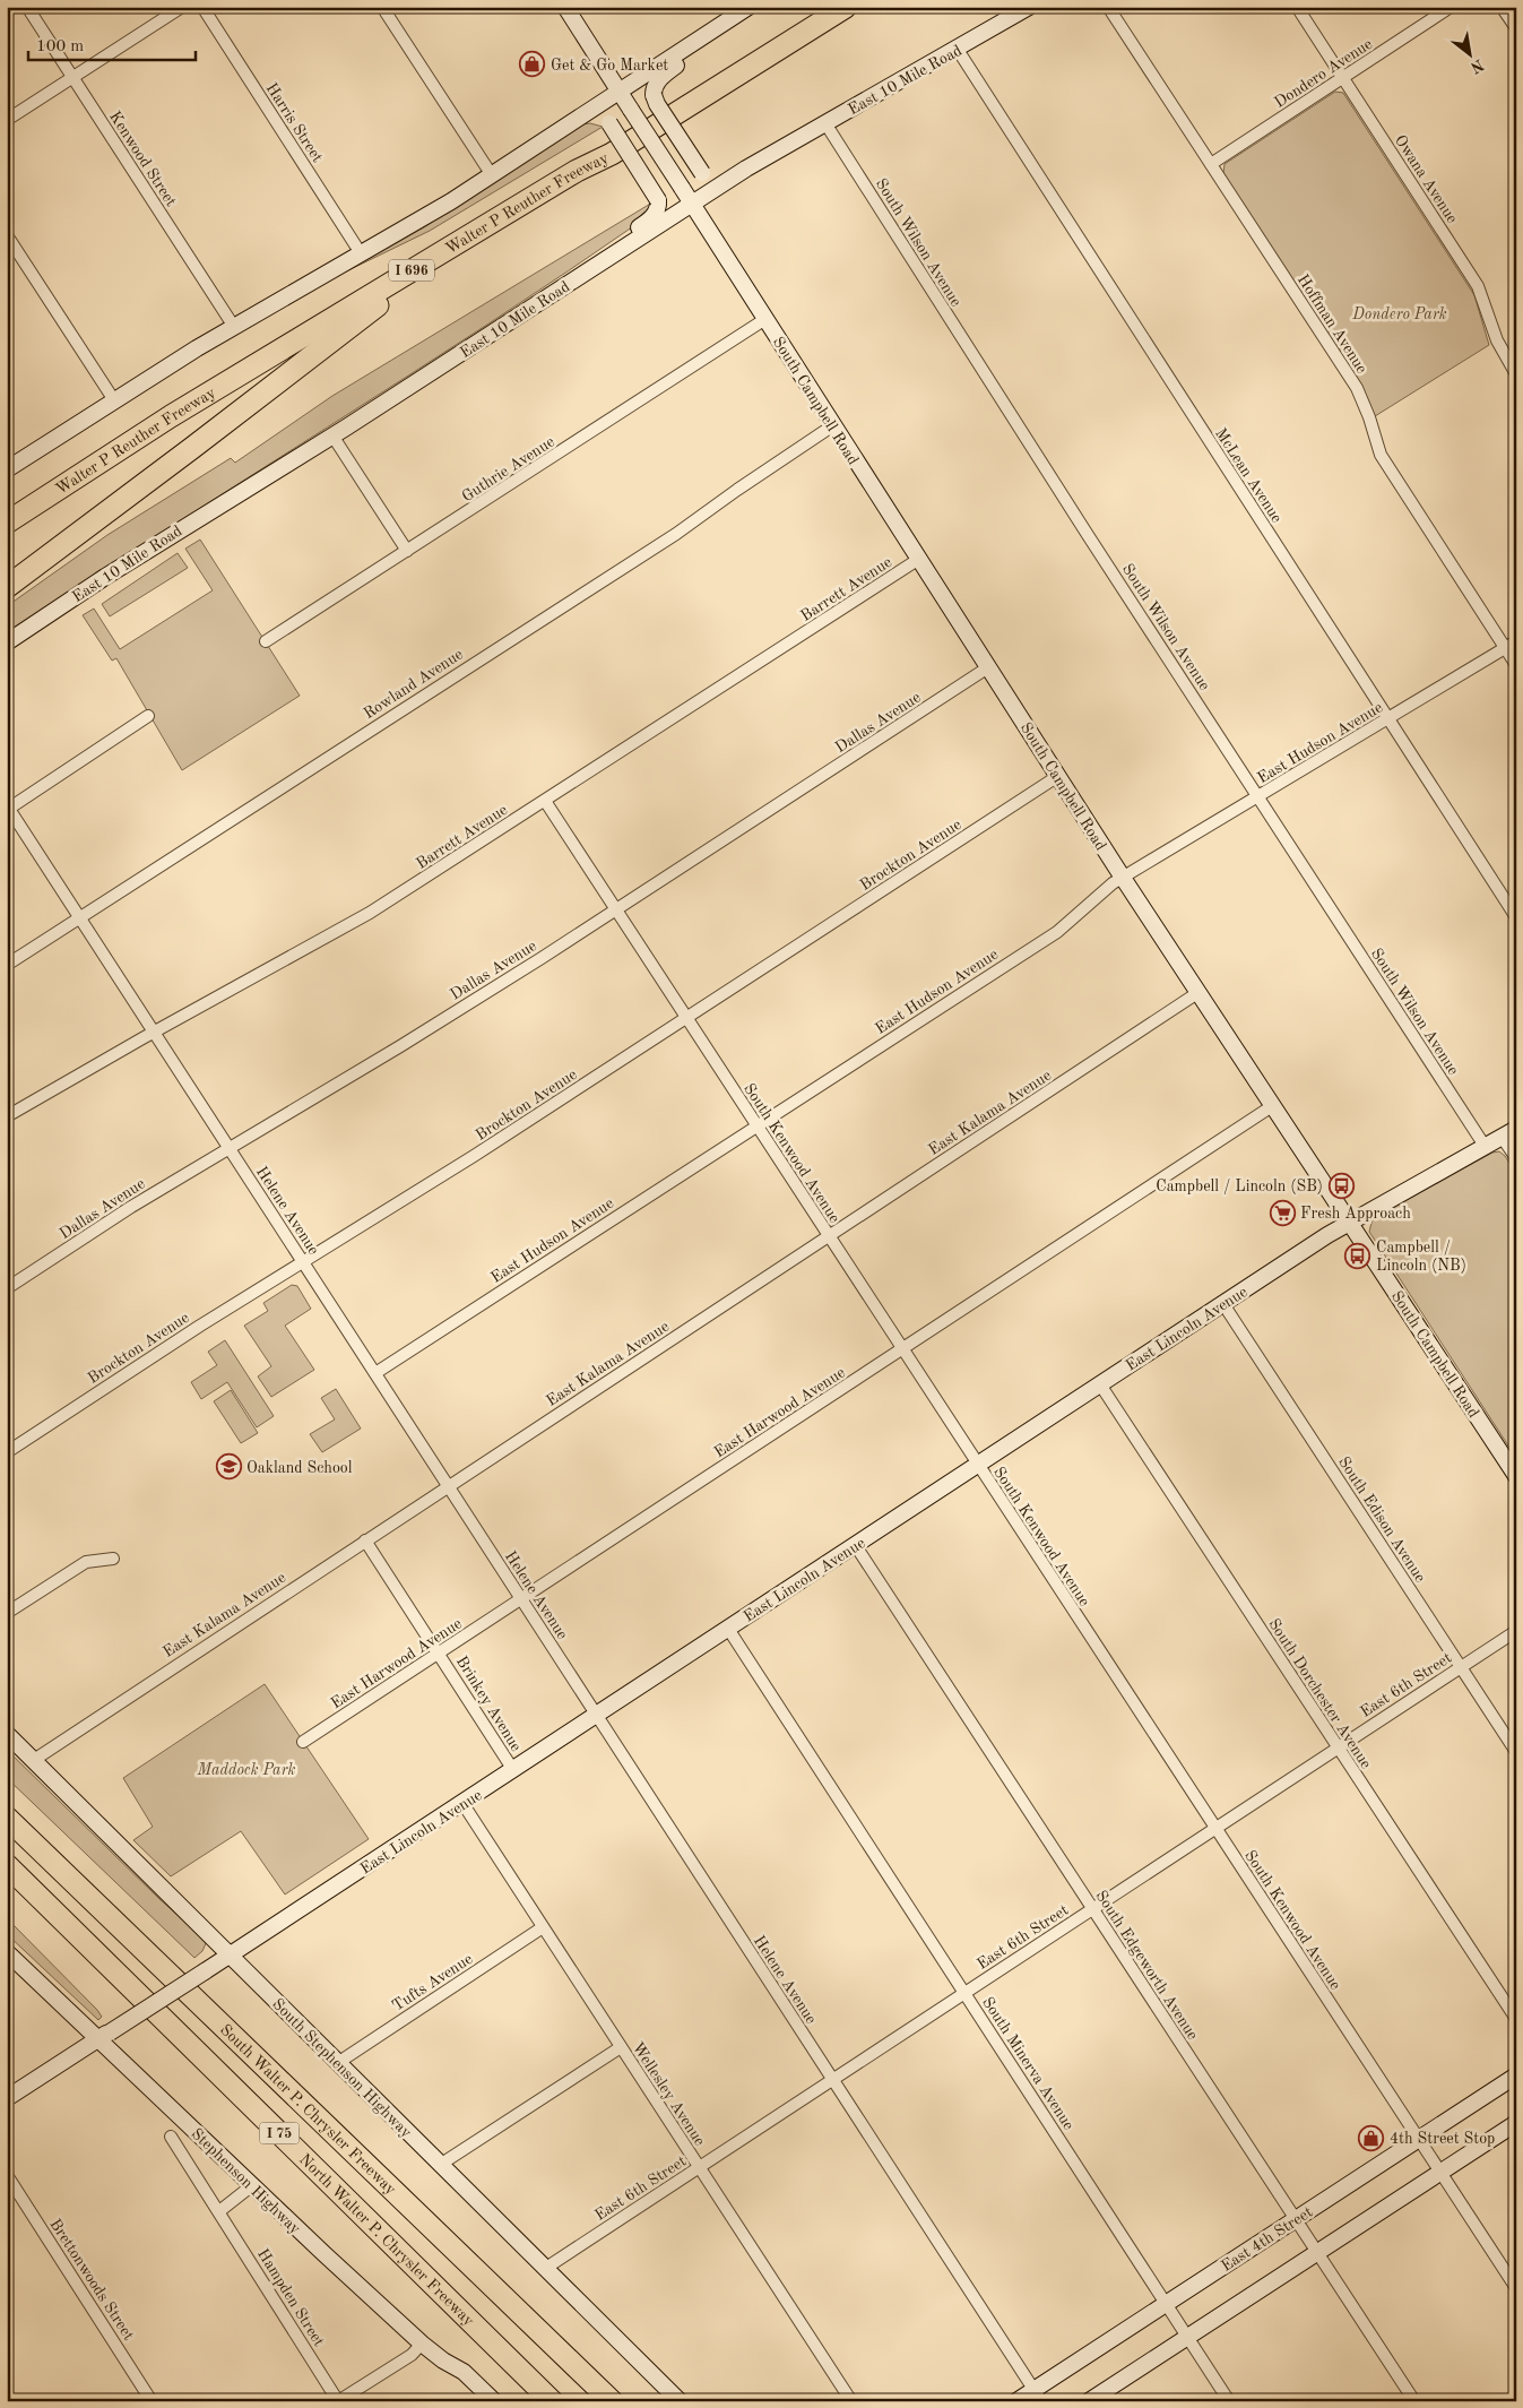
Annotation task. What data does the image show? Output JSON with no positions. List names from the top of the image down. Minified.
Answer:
{"streets":{"highway":["Walter P Reuther Freeway","I 696","South Walter P. Chrysler Freeway","I 75","North Walter P. Chrysler Freeway"],"street":["Dondero Avenue","East 10 Mile Road","Harris Street","Kenwood Street","Owana Avenue","South Wilson Avenue","Hoffman Avenue","South Campbell Road","Guthrie Avenue","McLean Avenue","Barrett Avenue","Rowland Avenue","Dallas Avenue","East Hudson Avenue","Brockton Avenue","East Kalama Avenue","South Kenwood Avenue","Helene Avenue","East Lincoln Avenue","East Harwood Avenue","South Edison Avenue","East 6th Street","South Dorchester Avenue","Brinkey Avenue","South Edgeworth Avenue","Tufts Avenue","South Minerva Avenue","South Stephenson Highway","Wellesley Avenue","Stephenson Highway","East 4th Street","Brettonwoods Street","Hampden Street"]},"crossings":[["Dondero Avenue","Owana Avenue"],["Dondero Avenue","Hoffman Avenue"],["East 10 Mile Road","South Wilson Avenue"],["East 10 Mile Road","South Campbell Road"],["East 10 Mile Road","McLean Avenue"],["South Wilson Avenue","East Hudson Avenue"],["South Wilson Avenue","East Lincoln Avenue"],["Hoffman Avenue","East Hudson Avenue"],["South Campbell Road","Guthrie Avenue"],["South Campbell Road","Barrett Avenue"],["South Campbell Road","Rowland Avenue"],["South Campbell Road","Dallas Avenue"],["South Campbell Road","East Hudson Avenue"],["South Campbell Road","Brockton Avenue"],["South Campbell Road","East Kalama Avenue"],["South Campbell Road","East Lincoln Avenue"],["South Campbell Road","East Harwood Avenue"],["McLean Avenue","East Hudson Avenue"],["Barrett Avenue","South Kenwood Avenue"],["Barrett Avenue","Helene Avenue"],["Rowland Avenue","Helene Avenue"],["Dallas Avenue","South Kenwood Avenue"],["Dallas Avenue","Helene Avenue"],["East Hudson Avenue","South Kenwood Avenue"],["East Hudson Avenue","Helene Avenue"],["Brockton Avenue","South Kenwood Avenue"],["Brockton Avenue","Helene Avenue"],["East Kalama Avenue","South Kenwood Avenue"],["East Kalama Avenue","Helene Avenue"],["East Kalama Avenue","Brinkey Avenue"],["East Kalama Avenue","South Stephenson Highway"],["South Kenwood Avenue","East Lincoln Avenue"],["South Kenwood Avenue","East Harwood Avenue"],["South Kenwood Avenue","East 6th Street"],["South Kenwood Avenue","East 4th Street"],["Helene Avenue","East Lincoln Avenue"],["Helene Avenue","East Harwood Avenue"],["Helene Avenue","East 6th Street"],["Helene Avenue","East 4th Street"],["East Lincoln Avenue","South Edison Avenue"],["East Lincoln Avenue","South Dorchester Avenue"],["East Lincoln Avenue","Brinkey Avenue"],["East Lincoln Avenue","South Edgeworth Avenue"],["East Lincoln Avenue","South Minerva Avenue"],["East Lincoln Avenue","South Stephenson Highway"],["East Lincoln Avenue","Wellesley Avenue"],["East Lincoln Avenue","Stephenson Highway"],["East Harwood Avenue","Brinkey Avenue"],["South Edison Avenue","East 6th Street"],["East 6th Street","South Dorchester Avenue"],["East 6th Street","South Edgeworth Avenue"],["East 6th Street","South Minerva Avenue"],["East 6th Street","South Stephenson Highway"],["East 6th Street","Wellesley Avenue"],["South Edgeworth Avenue","East 4th Street"],["Tufts Avenue","South Stephenson Highway"],["Tufts Avenue","Wellesley Avenue"],["South Minerva Avenue","East 4th Street"]],"parks":["Dondero Park","Maddock Park"],"places":{"shop":["Get & Go Market","4th Street Stop"],"bus stop":["Campbell / Lincoln (SB)","Campbell / Lincoln (NB)"],"supermarket":["Fresh Approach"],"school or university":["Oakland School"]},"scale_bar":"100 m","north":"bottom right"}
